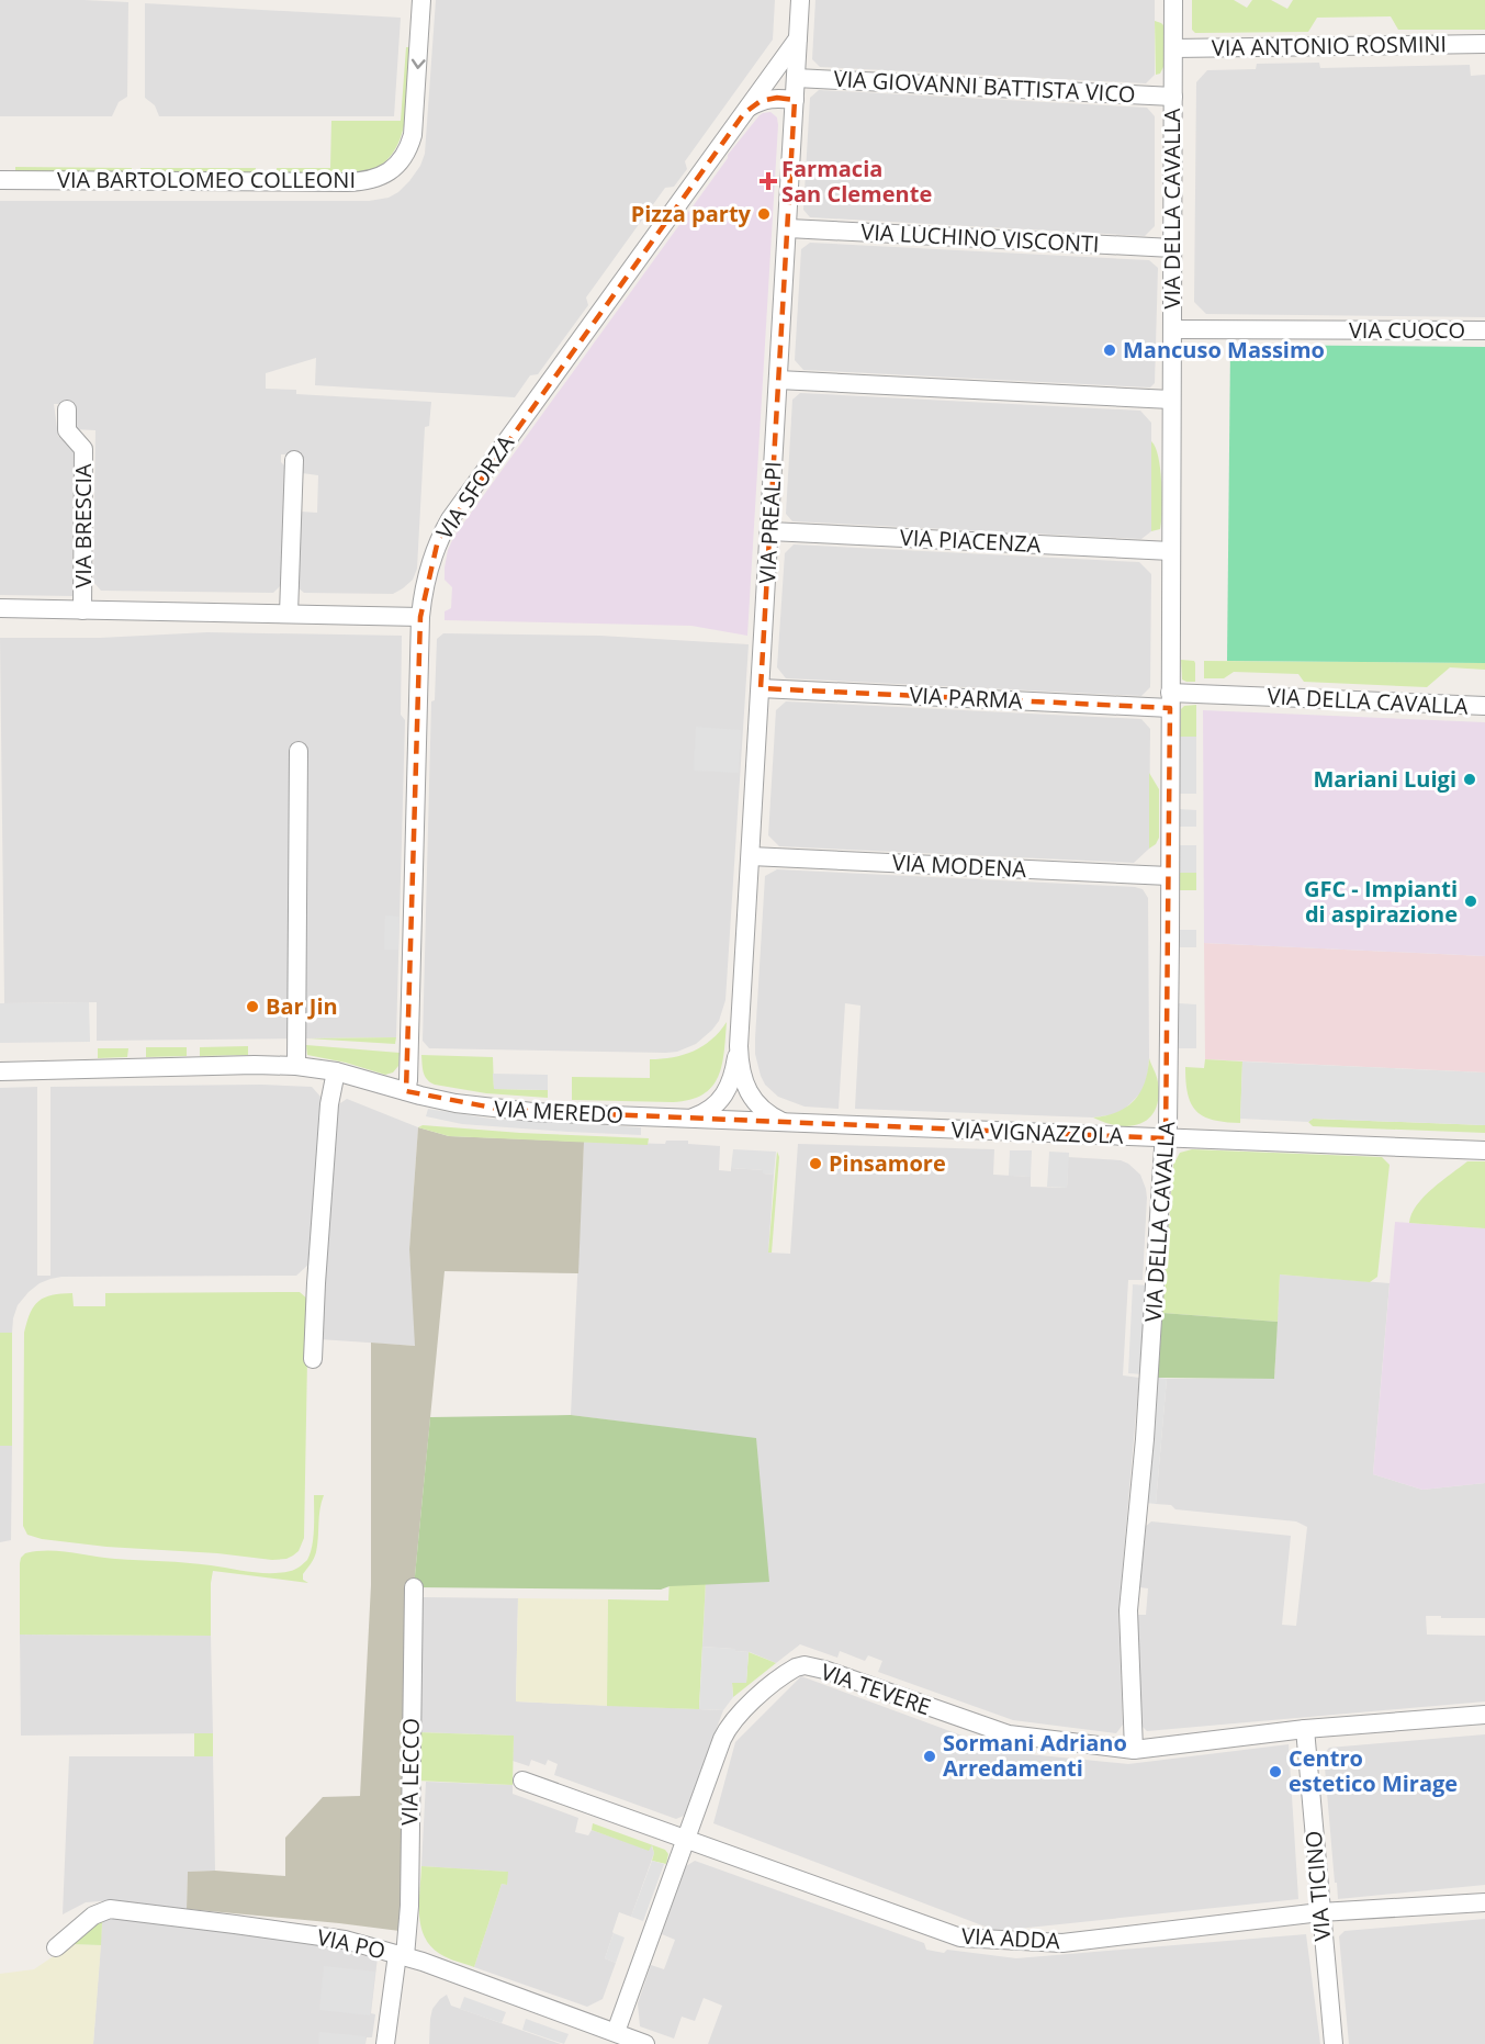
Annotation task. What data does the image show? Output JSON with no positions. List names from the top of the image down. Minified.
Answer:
{"streets":{"street":["VIA ANTONIO ROSMINI","VIA GIOVANNI BATTISTA VICO","VIA BARTOLOMEO COLLEONI","VIA DELLA CAVALLA","VIA LUCHINO VISCONTI","VIA CUOCO","VIA SFORZA","VIA PREALPI","VIA BRESCIA","VIA PIACENZA","VIA PARMA","VIA MODENA","VIA MEREDO","VIA VIGNAZZOLA","VIA TEVERE","VIA LECCO","VIA TICINO","VIA ADDA","VIA PO"]},"crossings":[["VIA ANTONIO ROSMINI","VIA DELLA CAVALLA"],["VIA GIOVANNI BATTISTA VICO","VIA DELLA CAVALLA"],["VIA GIOVANNI BATTISTA VICO","VIA PREALPI"],["VIA DELLA CAVALLA","VIA LUCHINO VISCONTI"],["VIA DELLA CAVALLA","VIA CUOCO"],["VIA DELLA CAVALLA","VIA PIACENZA"],["VIA DELLA CAVALLA","VIA PARMA"],["VIA DELLA CAVALLA","VIA MODENA"],["VIA DELLA CAVALLA","VIA VIGNAZZOLA"],["VIA DELLA CAVALLA","VIA TEVERE"],["VIA LUCHINO VISCONTI","VIA PREALPI"],["VIA SFORZA","VIA PREALPI"],["VIA SFORZA","VIA MEREDO"],["VIA PREALPI","VIA PIACENZA"],["VIA PREALPI","VIA PARMA"],["VIA PREALPI","VIA MODENA"],["VIA PREALPI","VIA MEREDO"],["VIA PREALPI","VIA VIGNAZZOLA"],["VIA MEREDO","VIA VIGNAZZOLA"],["VIA TEVERE","VIA TICINO"],["VIA TEVERE","VIA ADDA"],["VIA TEVERE","VIA PO"],["VIA LECCO","VIA PO"],["VIA TICINO","VIA ADDA"]],"one_way":["VIA BARTOLOMEO COLLEONI"],"places":{"health":["Farmacia San Clemente"],"other":["Pizza party","Mancuso Massimo","Mariani Luigi","GFC - Impianti di aspirazione","Bar Jin","Pinsamore","Sormani Adriano Arredamenti","Centro estetico Mirage"]}}
